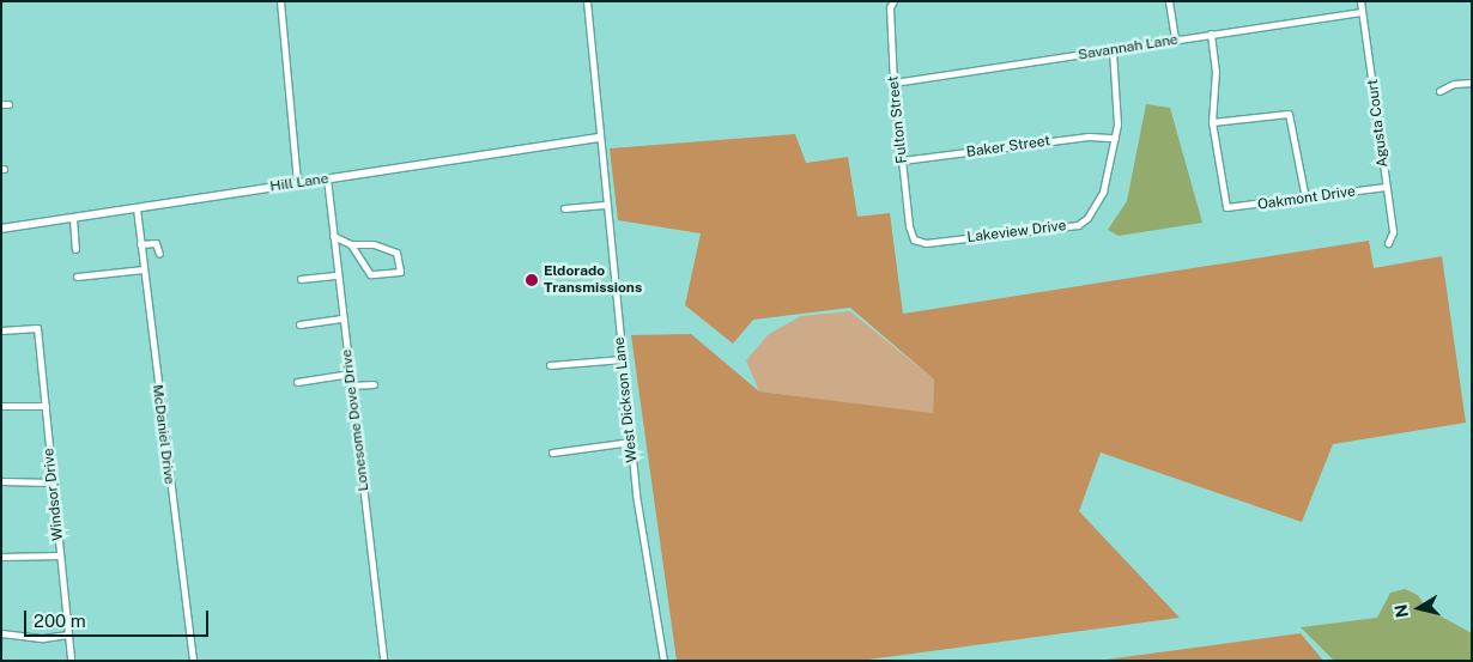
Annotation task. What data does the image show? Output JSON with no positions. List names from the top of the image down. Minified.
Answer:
{"streets":{"street":["Savannah Lane","Fulton Street","Agusta Court","Baker Street","Hill Lane","Oakmont Drive","Lakeview Drive","West Dickson Lane","Lonesome Dove Drive","McDaniel Drive","Windsor Drive"]},"crossings":[["Savannah Lane","Fulton Street"],["Savannah Lane","Agusta Court"],["Savannah Lane","Lakeview Drive"],["Fulton Street","Baker Street"],["Fulton Street","Lakeview Drive"],["Agusta Court","Oakmont Drive"],["Baker Street","Lakeview Drive"],["Hill Lane","West Dickson Lane"],["Hill Lane","Lonesome Dove Drive"],["Hill Lane","McDaniel Drive"]],"places":["Eldorado Transmissions"],"scale_bar":"200 m","north":"left"}
